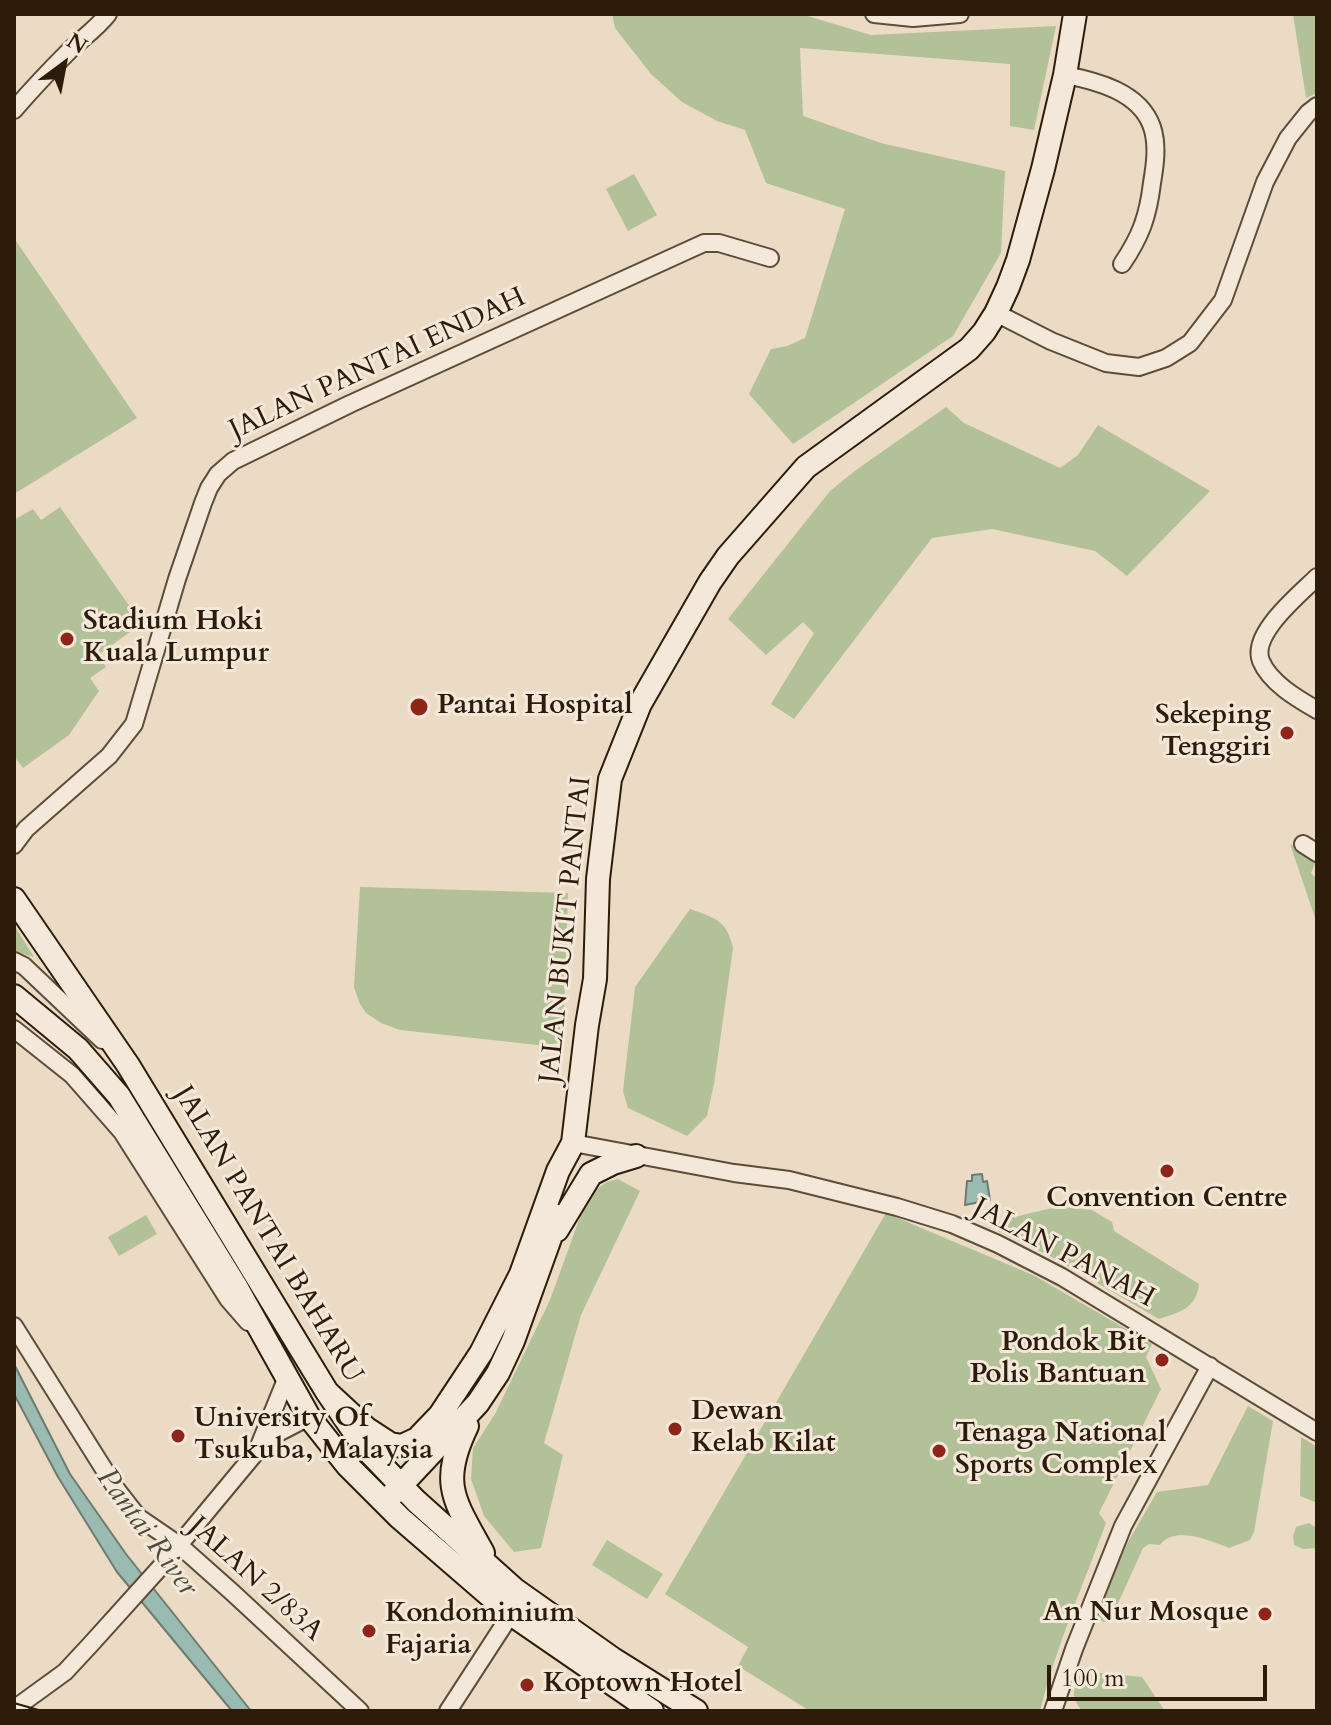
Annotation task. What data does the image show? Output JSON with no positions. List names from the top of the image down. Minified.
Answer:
{"streets":{"main road":["JALAN BUKIT PANTAI","JALAN PANTAI BAHARU"],"street":["JALAN PANTAI ENDAH","JALAN PANAH","JALAN 2/83A"]},"crossings":[["JALAN BUKIT PANTAI","JALAN PANTAI BAHARU"],["JALAN BUKIT PANTAI","JALAN PANAH"]],"water":["Pantai River"],"places":["Stadium Hoki Kuala Lumpur","Pantai Hospital","Sekeping Tenggiri","Convention Centre","Pondok Bit Polis Bantuan","Dewan Kelab Kilat","University Of Tsukuba, Malaysia","Tenaga National Sports Complex","An Nur Mosque","Kondominium Fajaria","Koptown Hotel"],"scale_bar":"100 m","north":"top right"}
